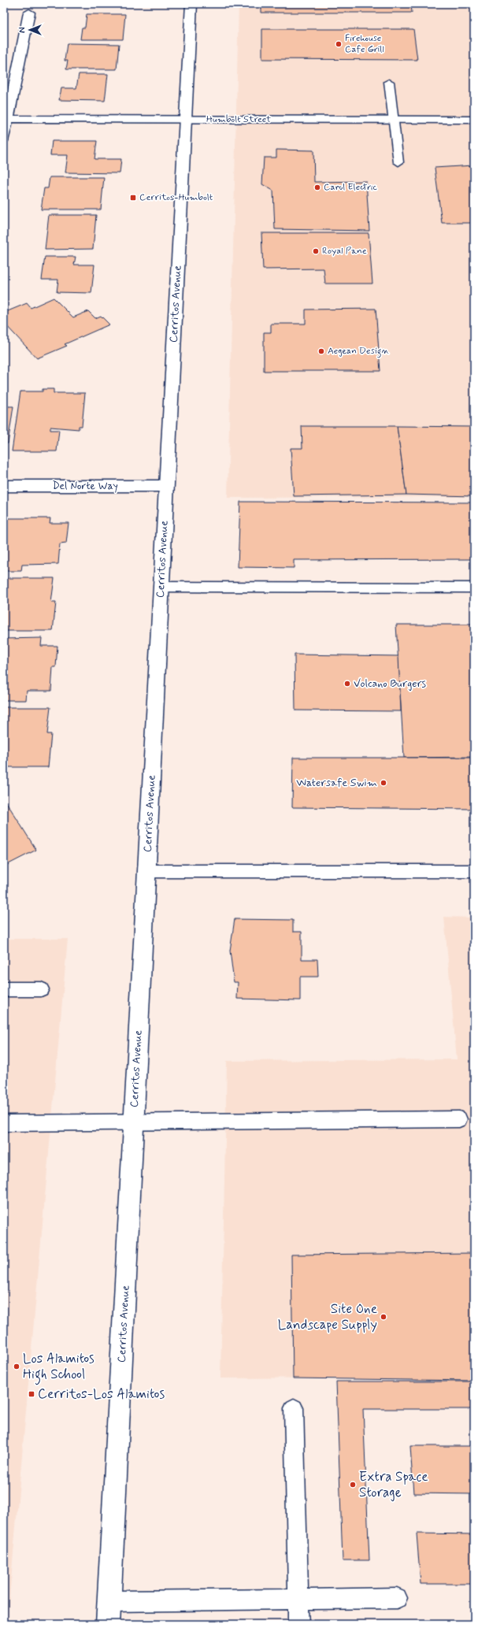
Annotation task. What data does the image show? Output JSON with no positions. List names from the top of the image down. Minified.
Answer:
{"streets":{"main road":["Humbolt Street","Cerritos Avenue","Del Norte Way"]},"crossings":[["Humbolt Street","Cerritos Avenue"],["Cerritos Avenue","Del Norte Way"]],"places":{"other":["Firehouse Cafe Grill","Carol Electric","Royal Pane","Aegean Design","Volcano Burgers","Watersafe Swim","Site One Landscape Supply","Los Alamitos High School","Extra Space Storage"],"transit":["Cerritos-Humbolt","Cerritos-Los Alamitos"]},"north":"left"}
